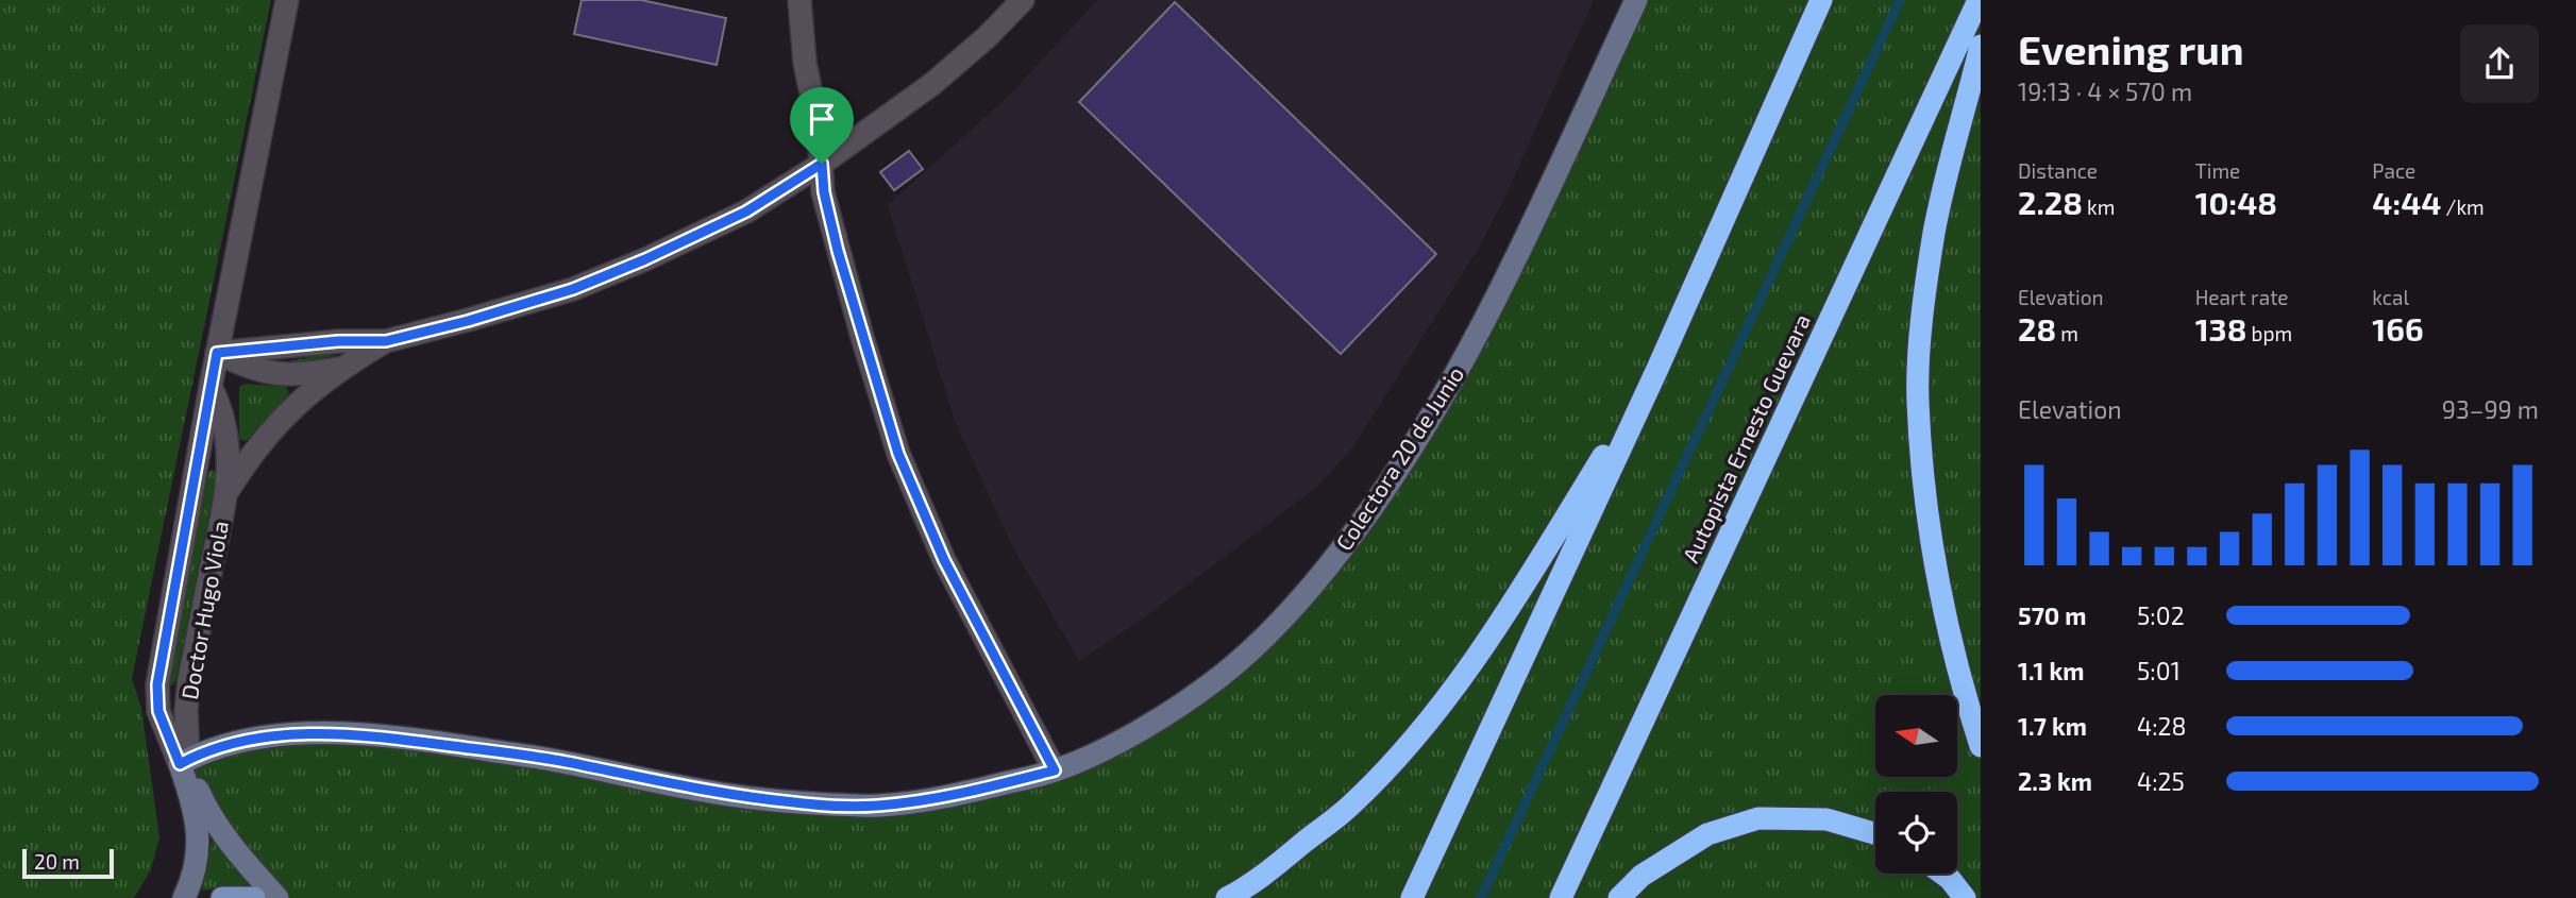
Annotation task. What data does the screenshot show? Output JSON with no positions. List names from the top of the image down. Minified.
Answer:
{"streets":{"highway":["Autopista Ernesto Guevara"],"main road":["Colectora 20 de Junio","Doctor Hugo Viola"]},"crossings":[["Colectora 20 de Junio","Doctor Hugo Viola"]],"scale_bar":"20 m","north":"left","page":{"heading":["Evening run","19:13 · 4 × 570 m"],"stats":[["Distance","2.28 km"],["Time","10:48"],["Pace","4:44 /km"],["Elevation","28 m"],["Heart rate","138 bpm"],["kcal","166"]],"chart":["Elevation","93–99 m"],"list":[{"name":"570 m","note":"5:02"},{"name":"1.1 km","note":"5:01"},{"name":"1.7 km","note":"4:28"},{"name":"2.3 km","note":"4:25"}],"scale":"20 m"}}
